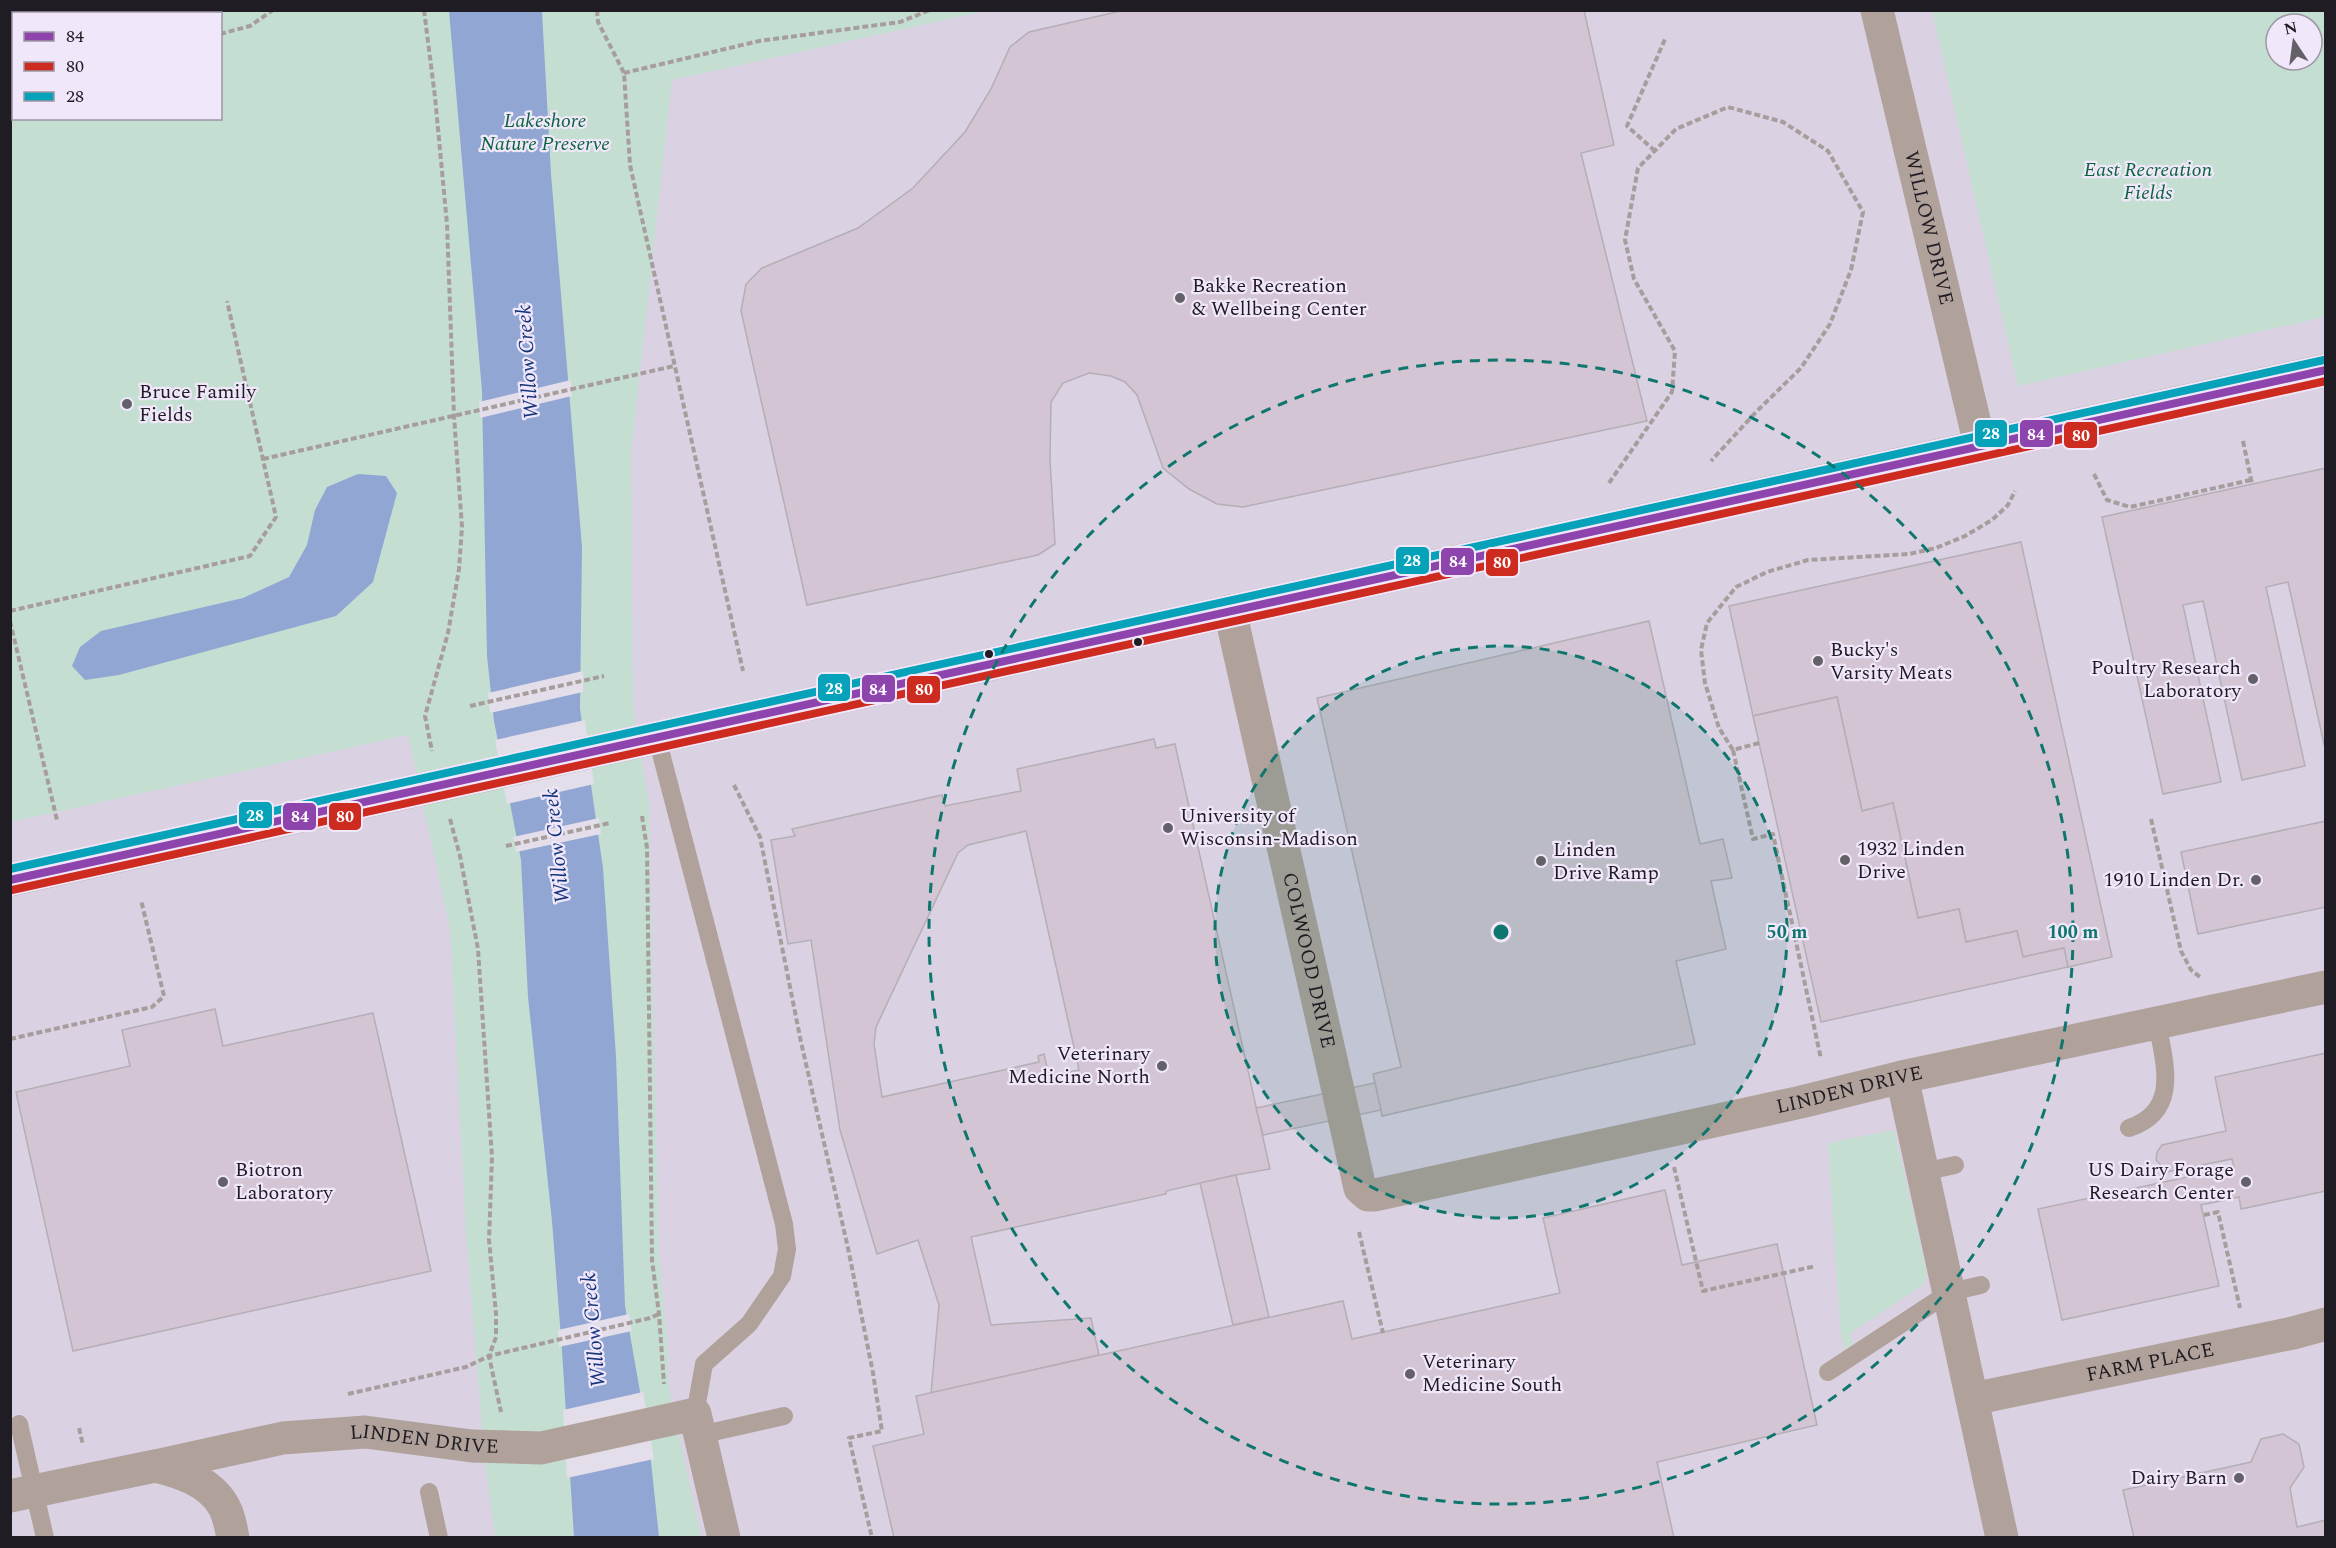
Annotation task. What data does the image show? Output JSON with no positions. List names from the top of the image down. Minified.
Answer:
{"streets":{"street":["WILLOW DRIVE","COLWOOD DRIVE","LINDEN DRIVE","FARM PLACE"]},"crossings":[["COLWOOD DRIVE","LINDEN DRIVE"]],"water":["Willow Creek"],"parks":["Lakeshore Nature Preserve","East Recreation Fields"],"places":["Bakke Recreation & Wellbeing Center","Bruce Family Fields","Bucky's Varsity Meats","Poultry Research Laboratory","University of Wisconsin-Madison","1932 Linden Drive","Linden Drive Ramp","1910 Linden Dr.","Veterinary Medicine North","Biotron Laboratory","US Dairy Forage Research Center","Veterinary Medicine South","Dairy Barn"],"lines":["transit line 28","transit line 84","transit line 80"],"legend":["84","80","28"],"north":"top","rings":["50 m","100 m"]}
